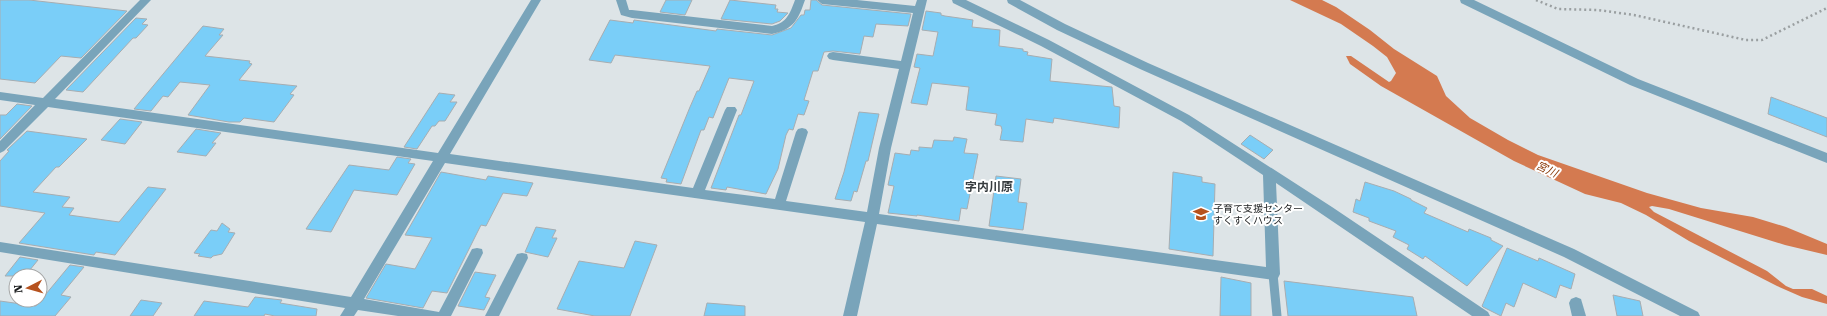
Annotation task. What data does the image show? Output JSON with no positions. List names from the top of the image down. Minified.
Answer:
{"districts":["字内川原"],"water":["宮川"],"places":{"school or university":["子育て支援センター すくすくハウス"]},"north":"left"}
